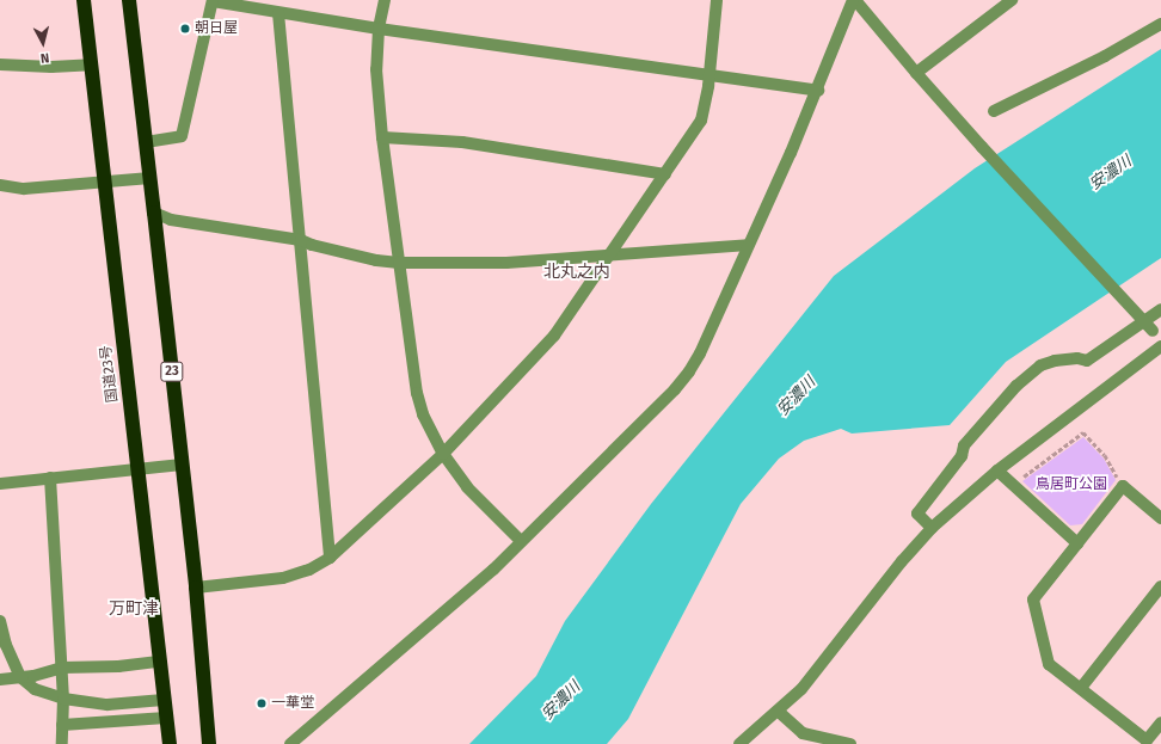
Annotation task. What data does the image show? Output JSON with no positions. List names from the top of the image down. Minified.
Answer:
{"streets":{"highway":["23","国道23号"]},"districts":["北丸之内","万町津"],"water":["安濃川"],"parks":["鳥居町公園"],"places":["朝日屋","一華堂"],"north":"bottom"}
